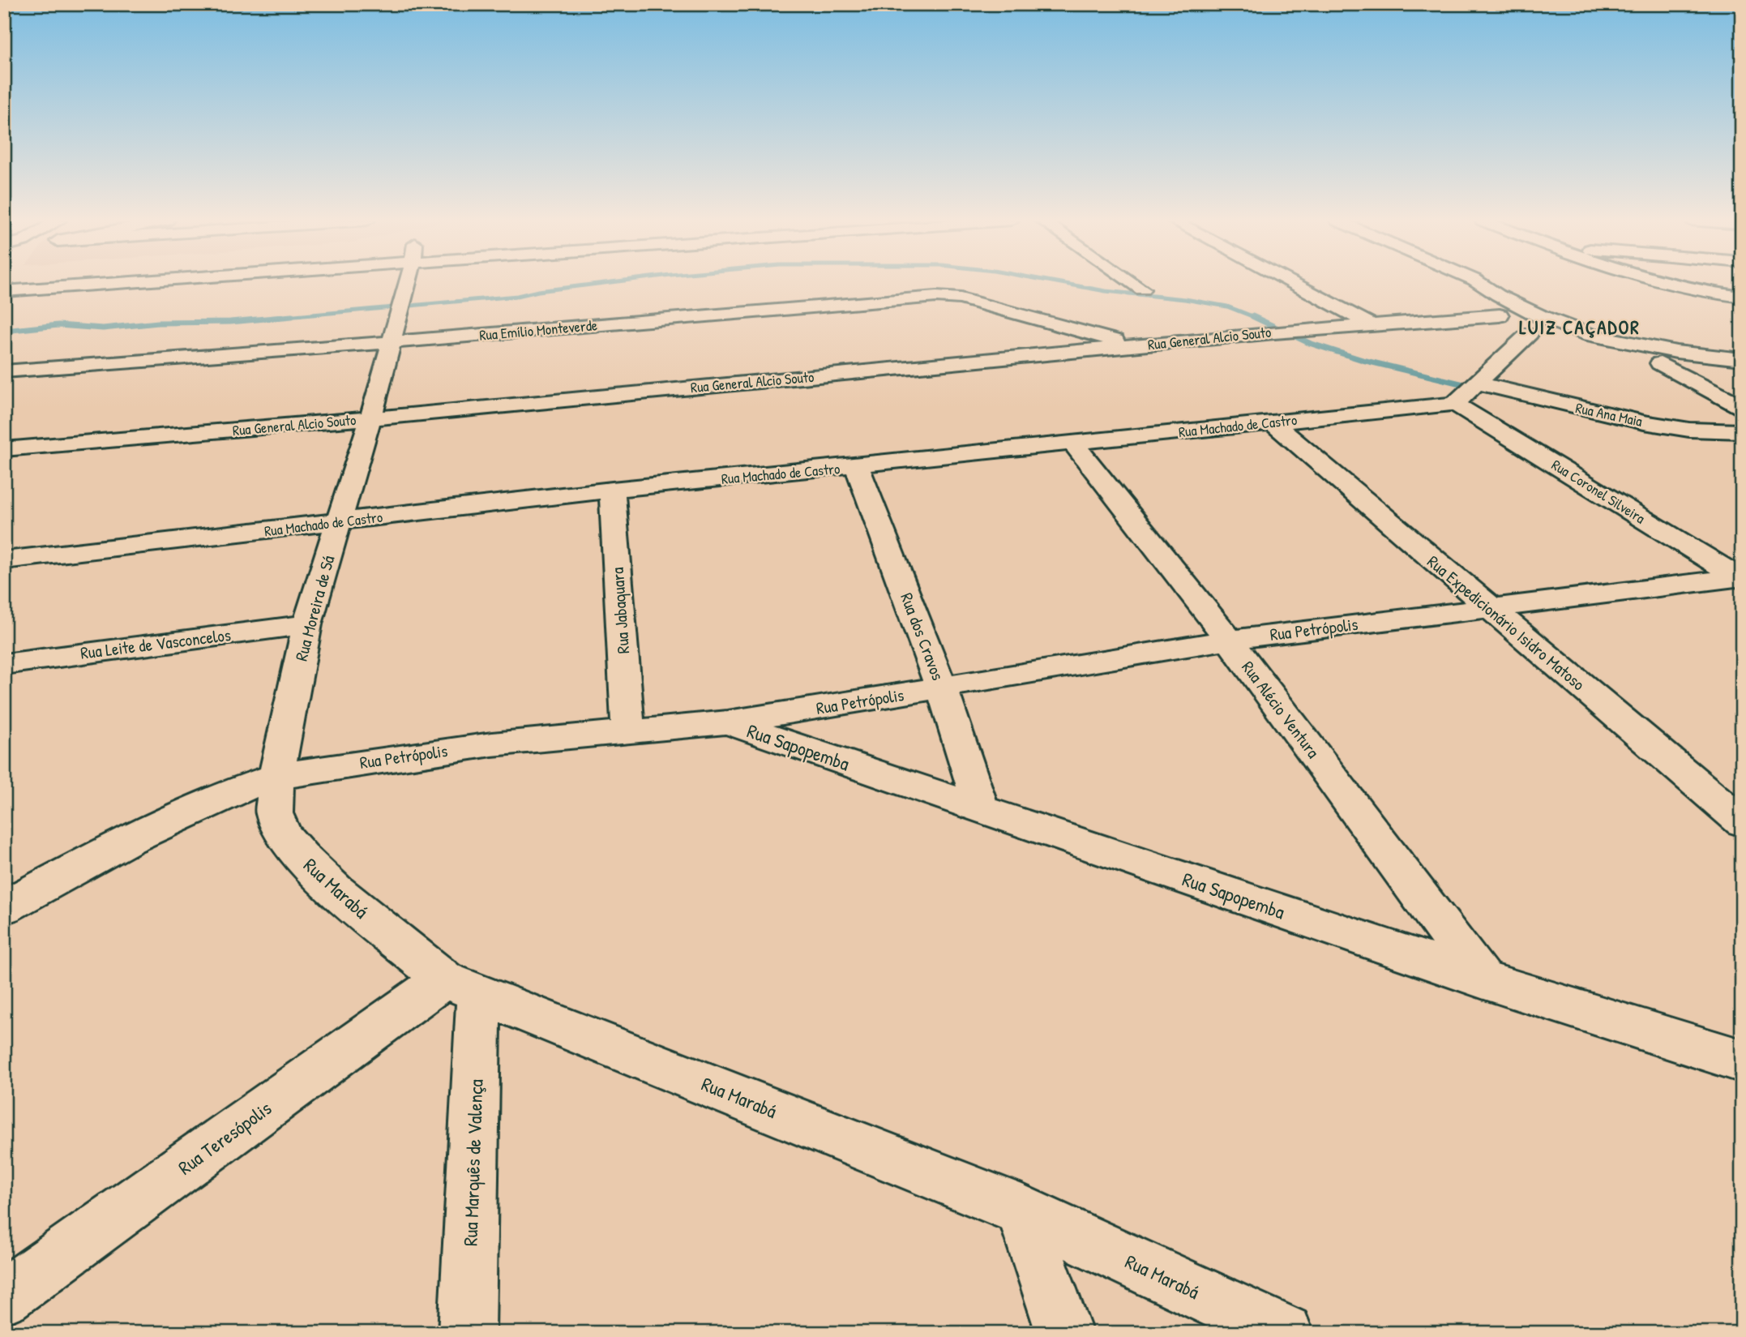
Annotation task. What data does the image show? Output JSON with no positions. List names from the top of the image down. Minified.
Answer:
{"streets":{"street":["Rua Emílio Monteverde","Rua General Alcio Souto","Rua Ana Maia","Rua Machado de Castro","Rua Coronel Silveira","Rua Moreira de Sá","Rua Jabaquara","Rua Expedicionário Isidro Matoso","Rua Petrópolis","Rua dos Cravos","Rua Leite de Vasconcelos","Rua Alécio Ventura","Rua Sapopemba","Rua Marabá","Rua Teresópolis","Rua Marquês de Valença"]},"crossings":[["Rua Emílio Monteverde","Rua General Alcio Souto"],["Rua Emílio Monteverde","Rua Moreira de Sá"],["Rua General Alcio Souto","Rua Moreira de Sá"],["Rua Ana Maia","Rua Machado de Castro"],["Rua Ana Maia","Rua Coronel Silveira"],["Rua Machado de Castro","Rua Coronel Silveira"],["Rua Machado de Castro","Rua Moreira de Sá"],["Rua Machado de Castro","Rua Jabaquara"],["Rua Machado de Castro","Rua Expedicionário Isidro Matoso"],["Rua Machado de Castro","Rua dos Cravos"],["Rua Machado de Castro","Rua Alécio Ventura"],["Rua Coronel Silveira","Rua Petrópolis"],["Rua Moreira de Sá","Rua Petrópolis"],["Rua Moreira de Sá","Rua Leite de Vasconcelos"],["Rua Moreira de Sá","Rua Marabá"],["Rua Jabaquara","Rua Petrópolis"],["Rua Expedicionário Isidro Matoso","Rua Petrópolis"],["Rua Petrópolis","Rua dos Cravos"],["Rua Petrópolis","Rua Alécio Ventura"],["Rua Petrópolis","Rua Sapopemba"],["Rua Petrópolis","Rua Marabá"],["Rua dos Cravos","Rua Sapopemba"],["Rua Alécio Ventura","Rua Sapopemba"],["Rua Marabá","Rua Teresópolis"],["Rua Marabá","Rua Marquês de Valença"],["Rua Teresópolis","Rua Marquês de Valença"]],"districts":["LUIZ CAÇADOR"]}
